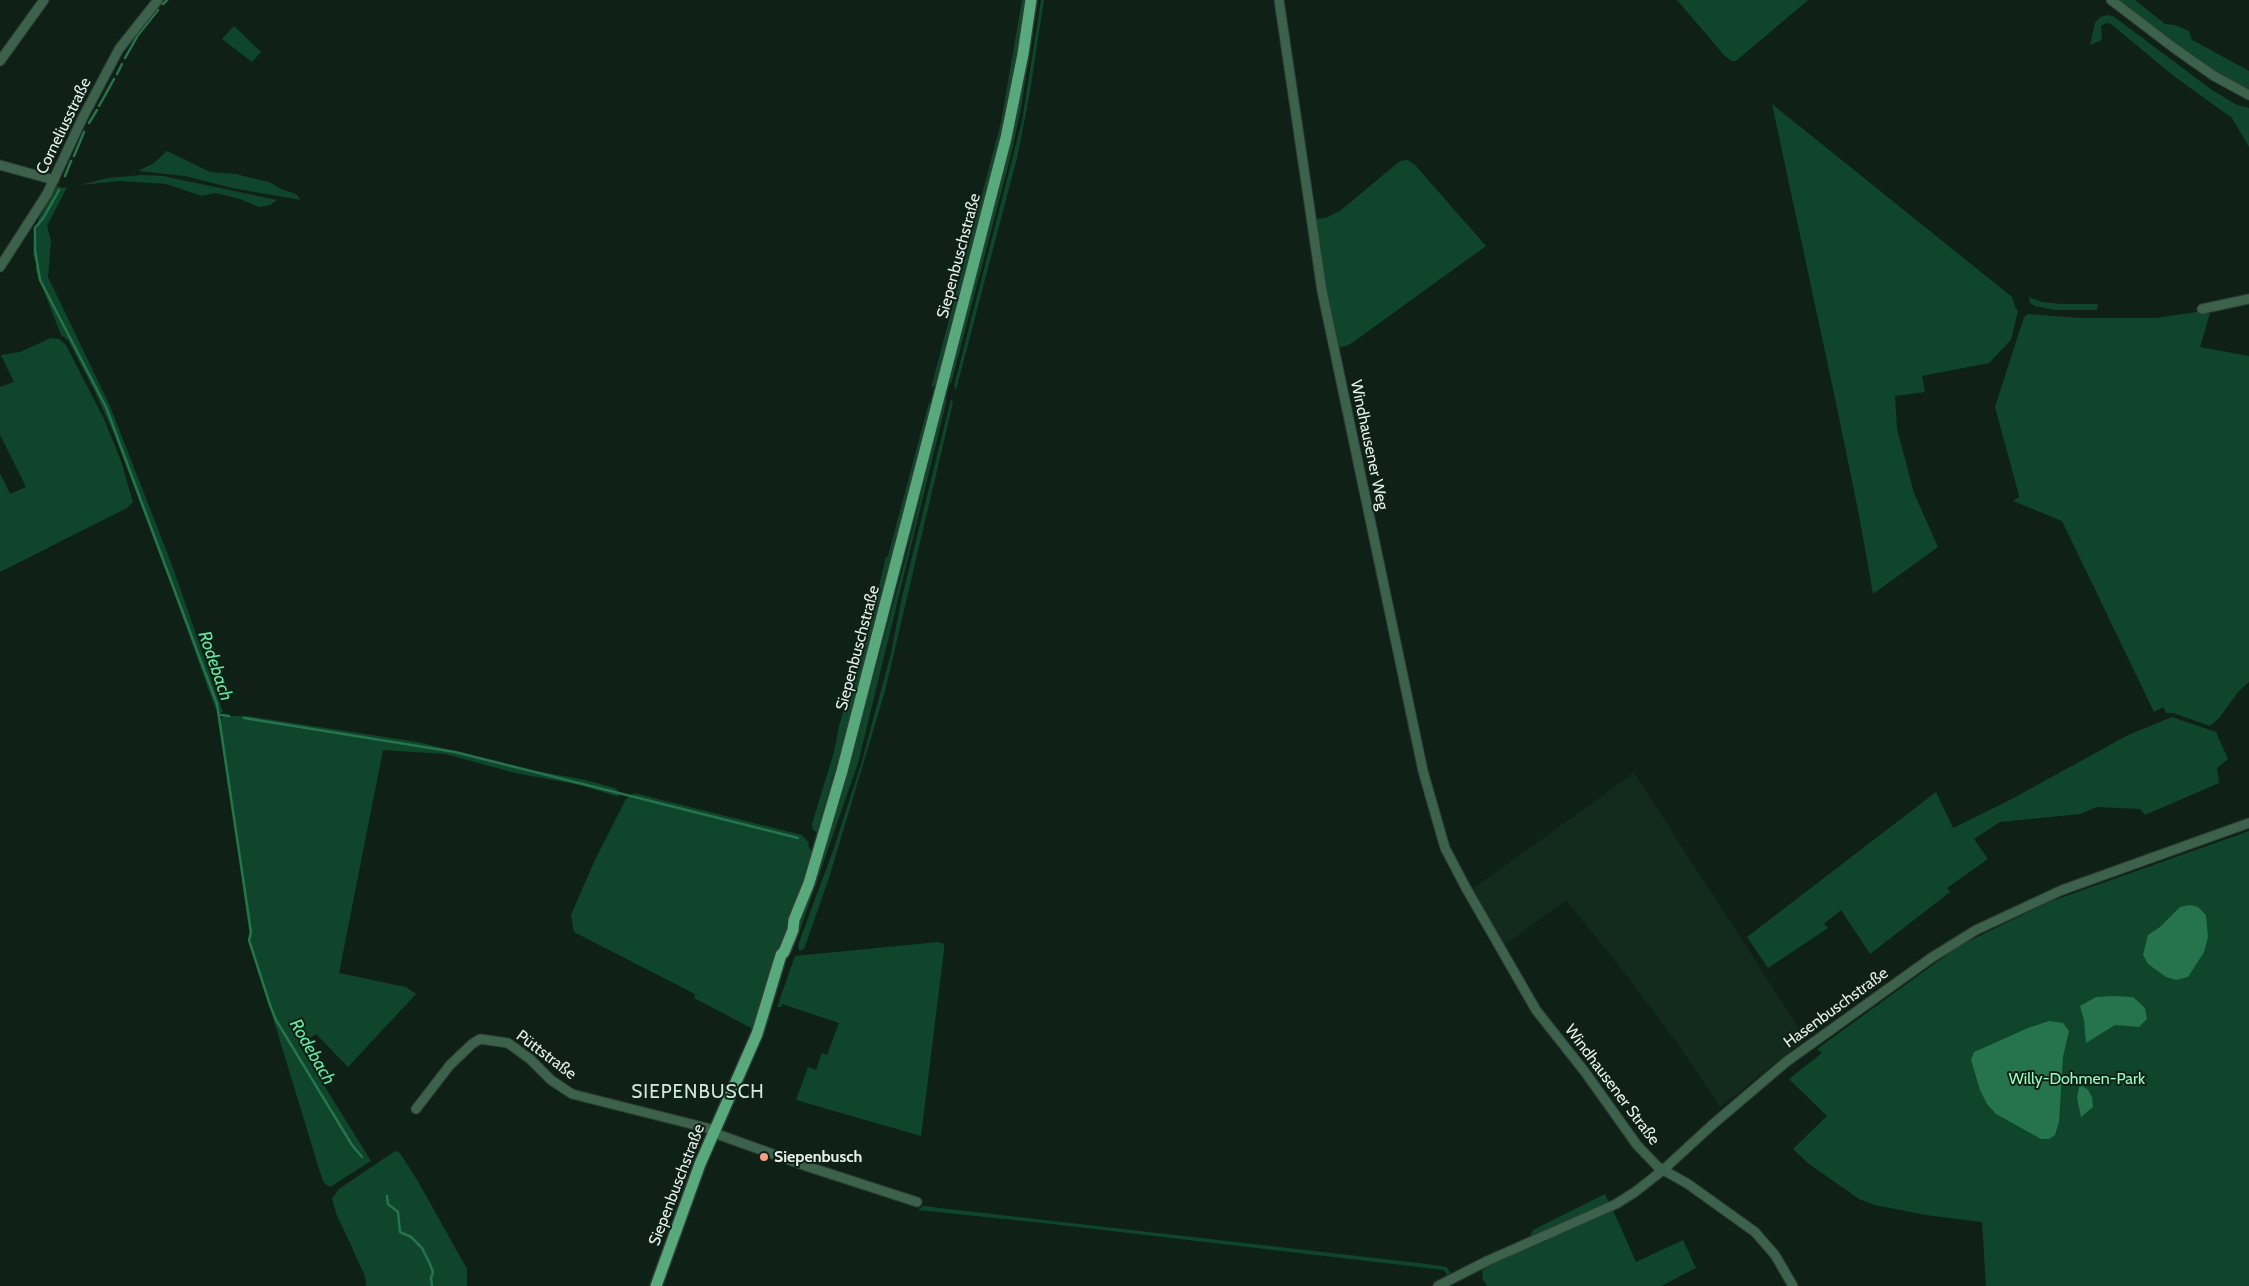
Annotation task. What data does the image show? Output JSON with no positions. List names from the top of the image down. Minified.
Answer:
{"streets":{"main road":["Siepenbuschstraße"],"street":["Corneliusstraße","Windhausener Weg","Hasenbuschstraße","Püttstraße","Windhausener Straße"]},"crossings":[["Siepenbuschstraße","Püttstraße"],["Windhausener Weg","Windhausener Straße"],["Hasenbuschstraße","Windhausener Straße"]],"districts":["SIEPENBUSCH"],"water":["Rodebach"],"parks":["Willy-Dohmen-Park"],"places":["Siepenbusch"]}
